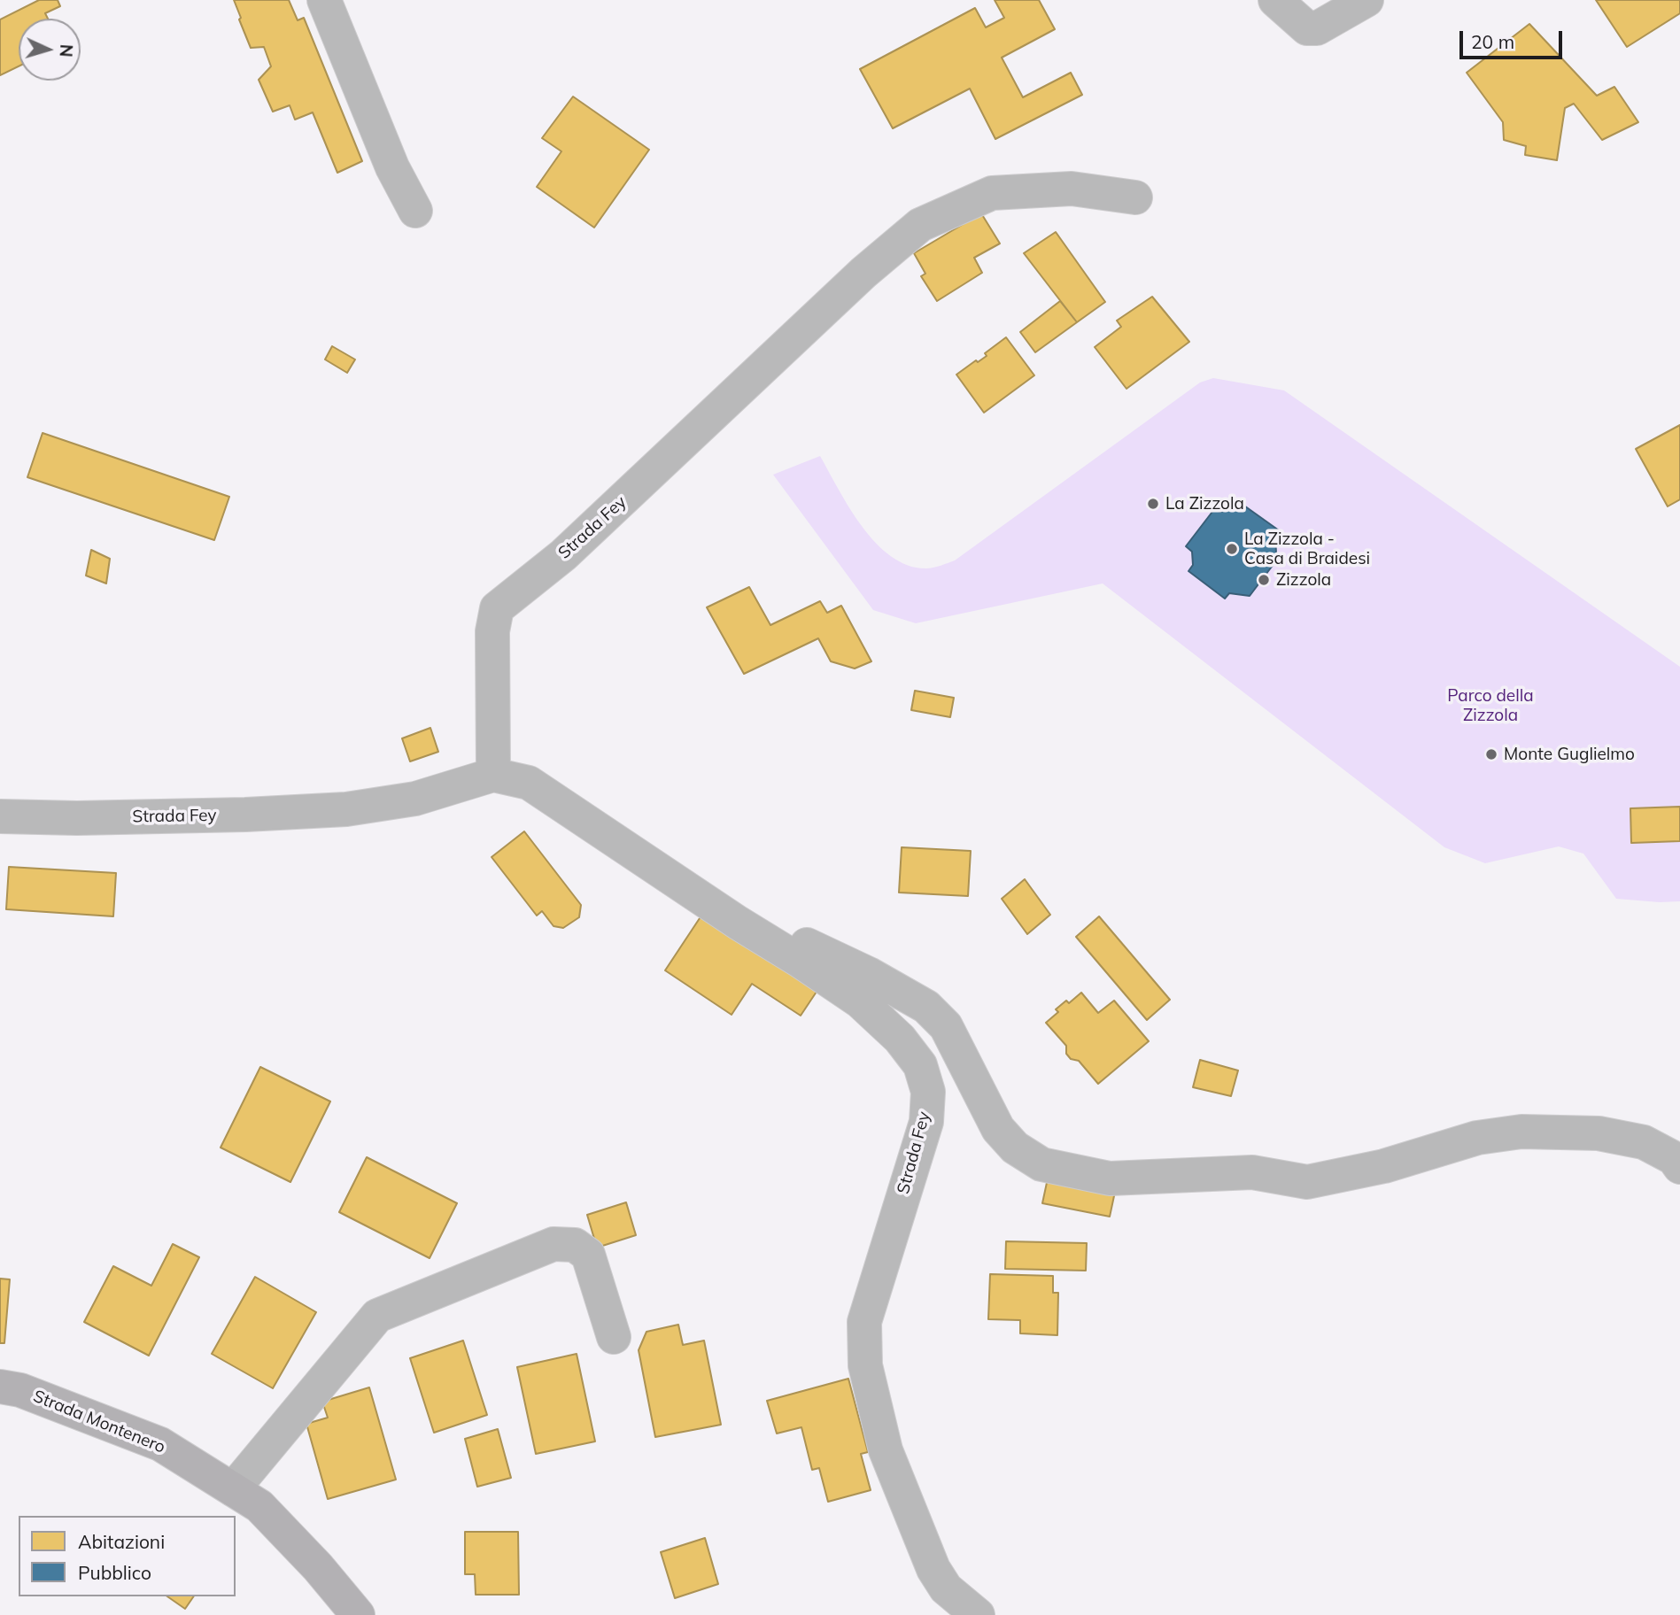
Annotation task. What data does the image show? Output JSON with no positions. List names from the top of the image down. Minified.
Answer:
{"streets":{"main road":["Strada Montenero"],"street":["Strada Fey"]},"parks":["Parco della Zizzola"],"places":["La Zizzola","La Zizzola - Casa di Braidesi","Zizzola","Monte Guglielmo"],"legend":["Abitazioni","Pubblico"],"scale_bar":"20 m","north":"right"}
